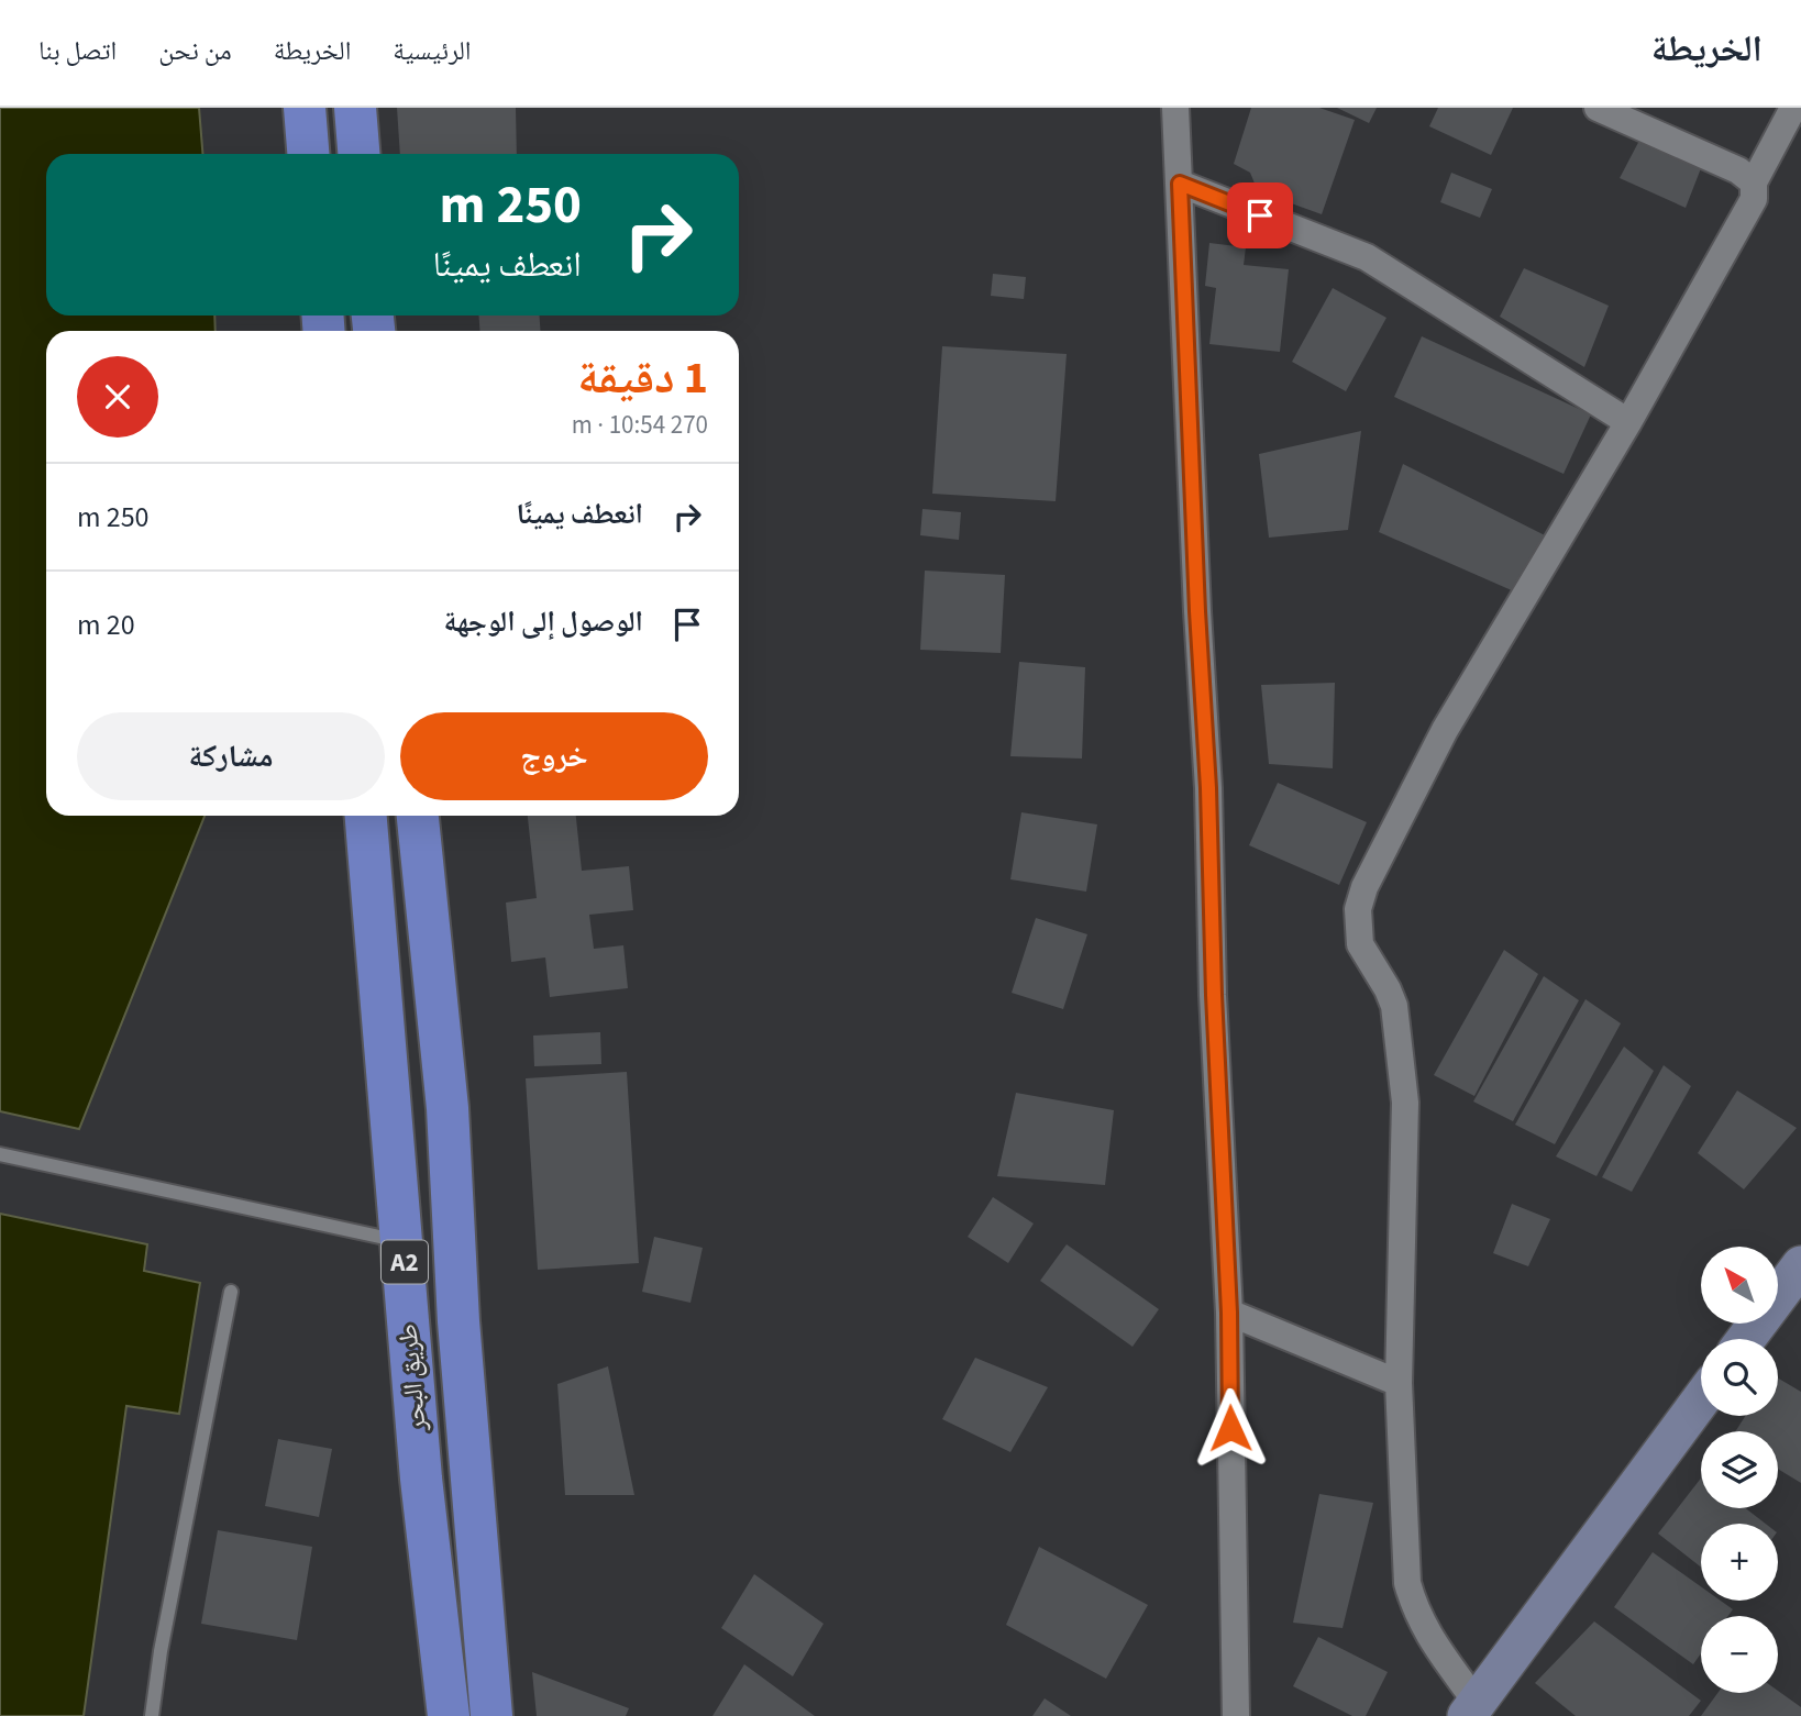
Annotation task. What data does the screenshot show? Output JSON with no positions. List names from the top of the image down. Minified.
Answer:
{"streets":{"highway":["A2","طريق البحر"]},"north":"top left","page":{"header":"الخريطة","nav":["الرئيسية","الخريطة","من نحن","اتصل بنا"],"turn":["250 m","انعطف يمينًا"],"heading":["1 دقيقة","270 m · 10:54"],"list":[{"name":"انعطف يمينًا","value":"250 m"},{"name":"الوصول إلى الوجهة","value":"20 m"}],"buttons":["خروج","مشاركة"],"map_buttons":["+","−"]}}
